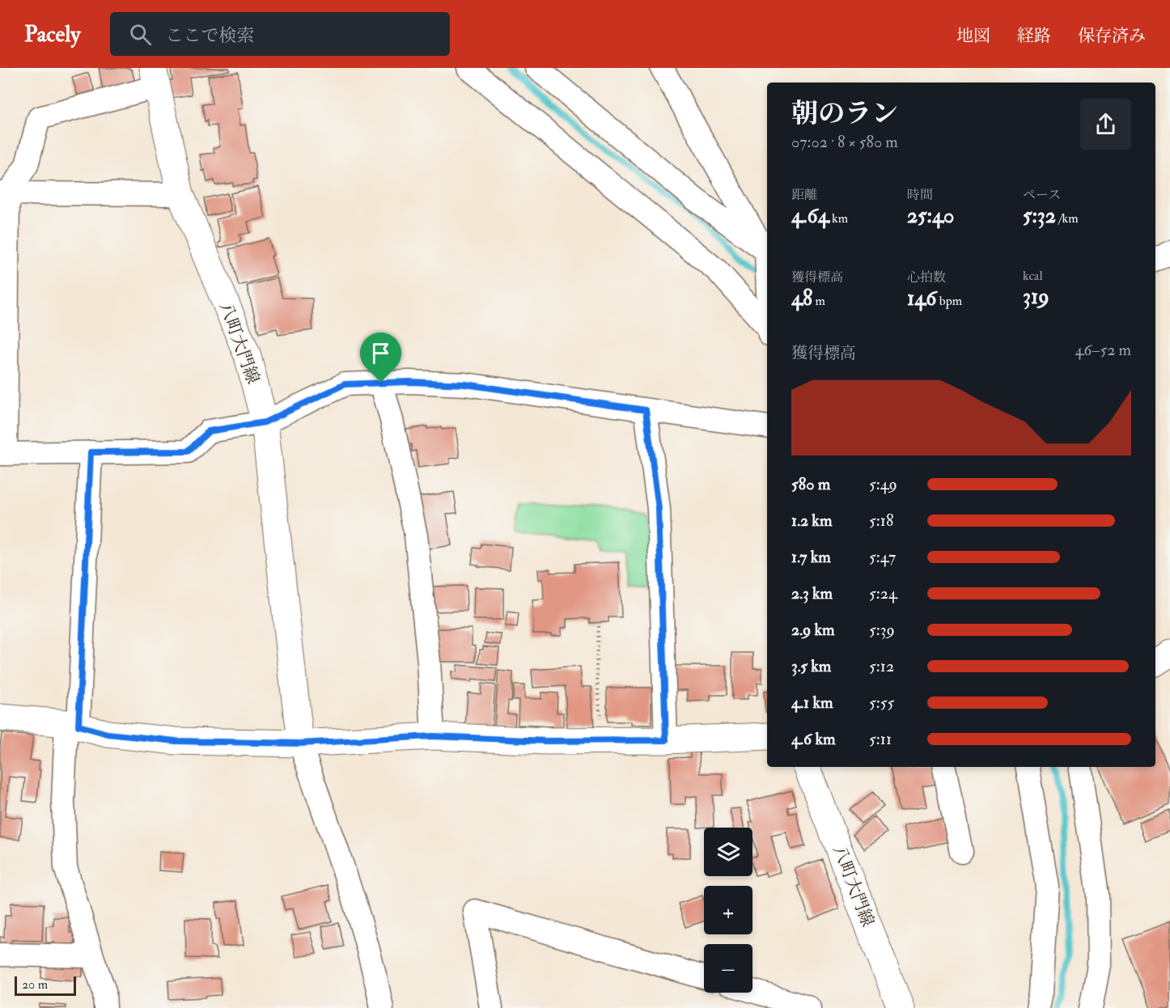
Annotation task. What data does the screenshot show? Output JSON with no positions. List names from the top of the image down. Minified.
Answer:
{"streets":{"main road":["八町大門線"]},"scale_bar":"20 m","page":{"header":"Pacely","search":"ここで検索","nav":["地図","経路","保存済み"],"heading":["朝のラン","07:02 · 8 × 580 m"],"stats":[["距離","4.64 km"],["時間","25:40"],["ペース","5:32 /km"],["獲得標高","48 m"],["心拍数","146 bpm"],["kcal","319"]],"chart":["獲得標高","46–52 m"],"list":[{"name":"580 m","note":"5:49"},{"name":"1.2 km","note":"5:18"},{"name":"1.7 km","note":"5:47"},{"name":"2.3 km","note":"5:24"},{"name":"2.9 km","note":"5:39"},{"name":"3.5 km","note":"5:12"},{"name":"4.1 km","note":"5:55"},{"name":"4.6 km","note":"5:11"}],"map_buttons":["+","−"],"scale":"20 m"}}
